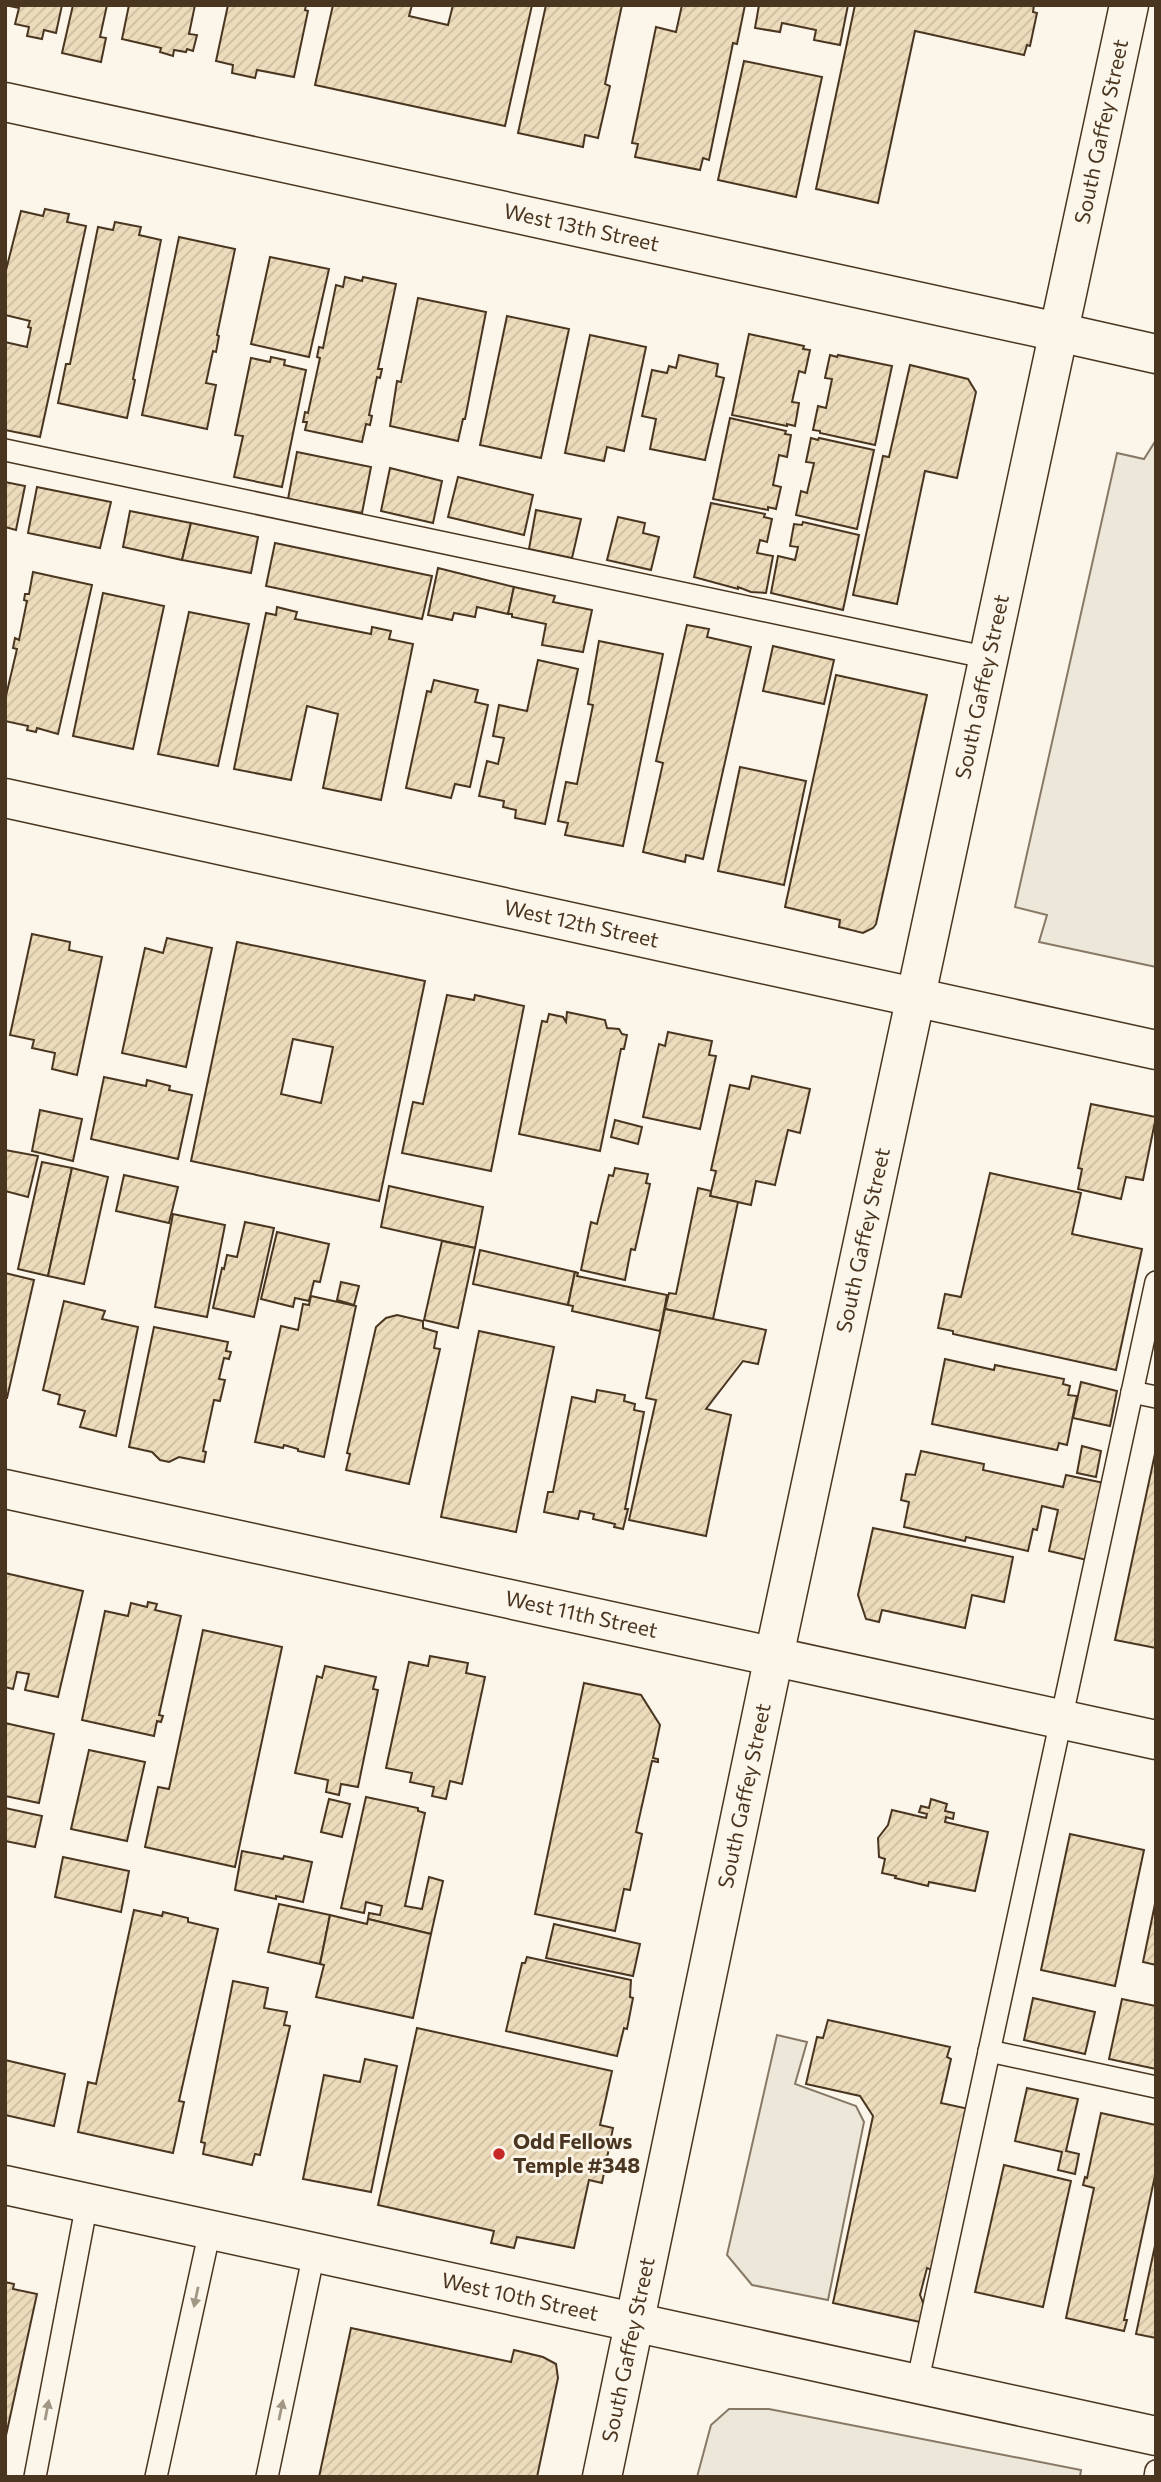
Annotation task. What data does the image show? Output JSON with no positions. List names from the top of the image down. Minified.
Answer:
{"streets":{"street":["South Gaffey Street","West 13th Street","West 12th Street","West 11th Street","West 10th Street"]},"crossings":[["South Gaffey Street","West 13th Street"],["South Gaffey Street","West 12th Street"],["South Gaffey Street","West 11th Street"],["South Gaffey Street","West 10th Street"]],"places":["Odd Fellows Temple #348"]}
